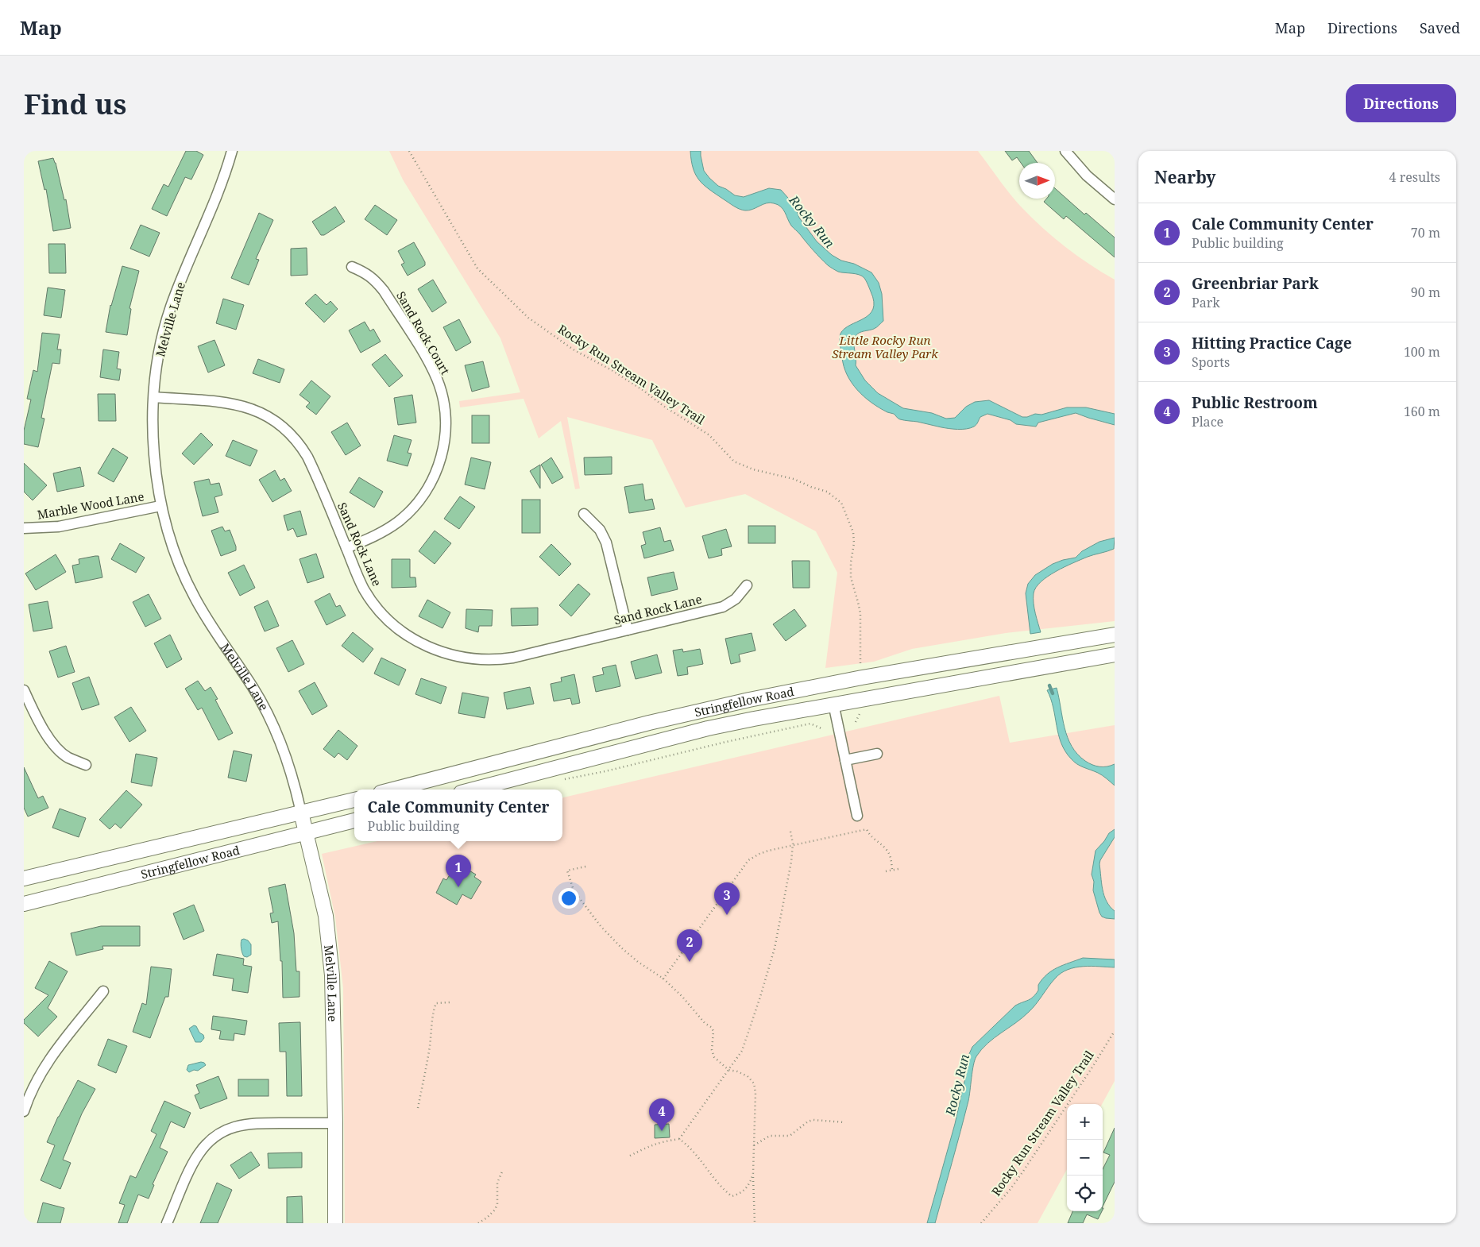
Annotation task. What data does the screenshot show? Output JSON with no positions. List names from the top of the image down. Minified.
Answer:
{"streets":{"main road":["Melville Lane","Stringfellow Road"],"street":["Sand Rock Court","Marble Wood Lane","Sand Rock Lane"],"path":["Rocky Run Stream Valley Trail"]},"crossings":[["Melville Lane","Marble Wood Lane"],["Melville Lane","Sand Rock Lane"],["Melville Lane","Stringfellow Road"],["Sand Rock Court","Sand Rock Lane"]],"water":["Rocky Run"],"parks":["Little Rocky Run Stream Valley Park"],"north":"right","page":{"header":"Map","nav":["Map","Directions","Saved"],"buttons":"Directions","title":"Find us","heading":["Nearby","4 results"],"list":[{"mark":"1","name":"Cale Community Center","note":"Public building","value":"70 m"},{"mark":"2","name":"Greenbriar Park","note":"Park","value":"90 m"},{"mark":"3","name":"Hitting Practice Cage","note":"Sports","value":"100 m"},{"mark":"4","name":"Public Restroom","note":"Place","value":"160 m"}],"popup":["Cale Community Center","Public building"],"pins":["1","3","2","4"],"map_buttons":["+","−"]}}
